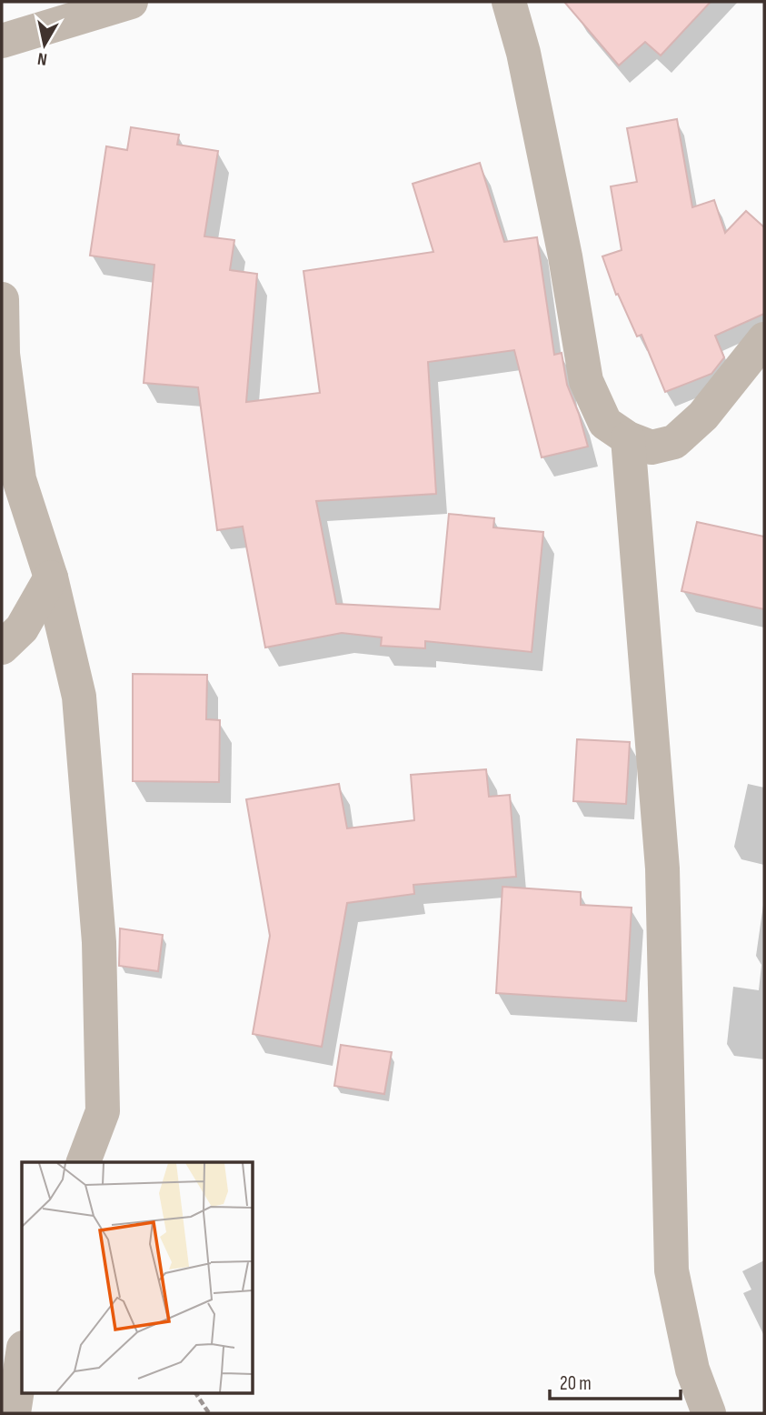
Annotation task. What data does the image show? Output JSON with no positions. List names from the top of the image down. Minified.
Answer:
{"scale_bar":"20 m","north":"bottom"}
